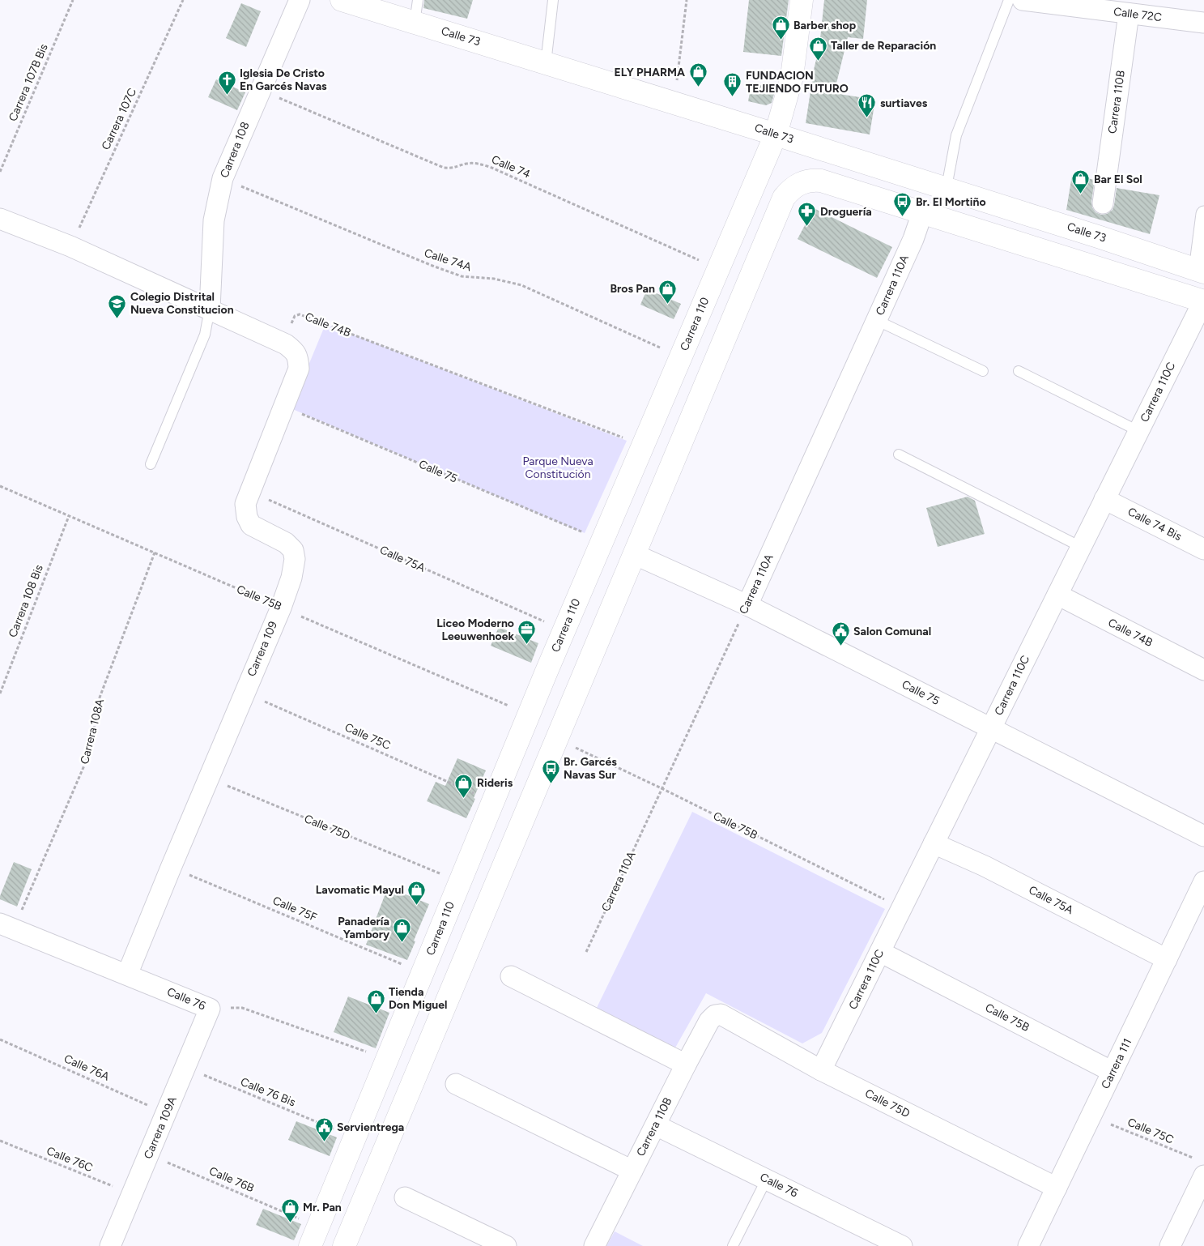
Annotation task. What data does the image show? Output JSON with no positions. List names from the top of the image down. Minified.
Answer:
{"streets":{"main road":["Calle 73","Carrera 110"],"street":["Calle 72C","Carrera 110B","Carrera 108","Carrera 110A","Calle 74B","Carrera 110C","Calle 75","Calle 74 Bis","Calle 75A","Calle 75B","Carrera 109","Calle 75D","Calle 76","Carrera 111","Carrera 109A"],"path":["Carrera 107B Bis","Carrera 107C","Calle 74","Calle 74A","Carrera 108 Bis","Carrera 108A","Calle 75C","Calle 75F","Calle 76A","Calle 76 Bis","Calle 76C","Calle 76B"]},"crossings":[["Calle 72C","Carrera 110B"],["Calle 73","Carrera 110"],["Carrera 110B","Calle 75D"],["Carrera 110B","Calle 76"],["Carrera 108","Calle 74"],["Carrera 108","Calle 74A"],["Carrera 110A","Calle 75"],["Carrera 110A","Calle 75B"],["Calle 74B","Carrera 110C"],["Calle 74B","Carrera 109"],["Carrera 110C","Calle 75"],["Carrera 110C","Calle 74 Bis"],["Carrera 110C","Calle 75A"],["Carrera 110C","Calle 75B"],["Carrera 110C","Calle 75D"],["Calle 75","Carrera 109"],["Calle 75A","Carrera 109"],["Calle 75A","Carrera 111"],["Calle 75B","Carrera 108 Bis"],["Calle 75B","Carrera 109"],["Calle 75B","Carrera 108A"],["Calle 75B","Carrera 111"],["Carrera 109","Calle 75C"],["Carrera 109","Calle 75D"],["Carrera 109","Calle 75F"],["Carrera 109","Calle 76"],["Carrera 108A","Calle 76"],["Calle 75C","Carrera 111"],["Calle 75D","Carrera 111"],["Calle 76","Carrera 109A"],["Calle 76A","Carrera 109A"],["Calle 76 Bis","Carrera 109A"],["Carrera 109A","Calle 76C"],["Carrera 109A","Calle 76B"]],"parks":["Parque Nueva Constitución"],"places":{"shop":["Barber shop","Taller de Reparación","ELY PHARMA","Bar El Sol","Bros Pan","Rideris","Lavomatic Mayul","Panadería Yambory","Tienda Don Miguel","Mr. Pan"],"church":["Iglesia De Cristo En Garcés Navas"],"building":["FUNDACION TEJIENDO FUTURO"],"restaurant":["surtiaves"],"bus stop":["Br. El Mortiño","Br. Garcés Navas Sur"],"pharmacy":["Droguería"],"school or university":["Colegio Distrital Nueva Constitucion"],"office":["Liceo Moderno Leeuwenhoek"],"public building":["Salon Comunal","Servientrega"]}}
